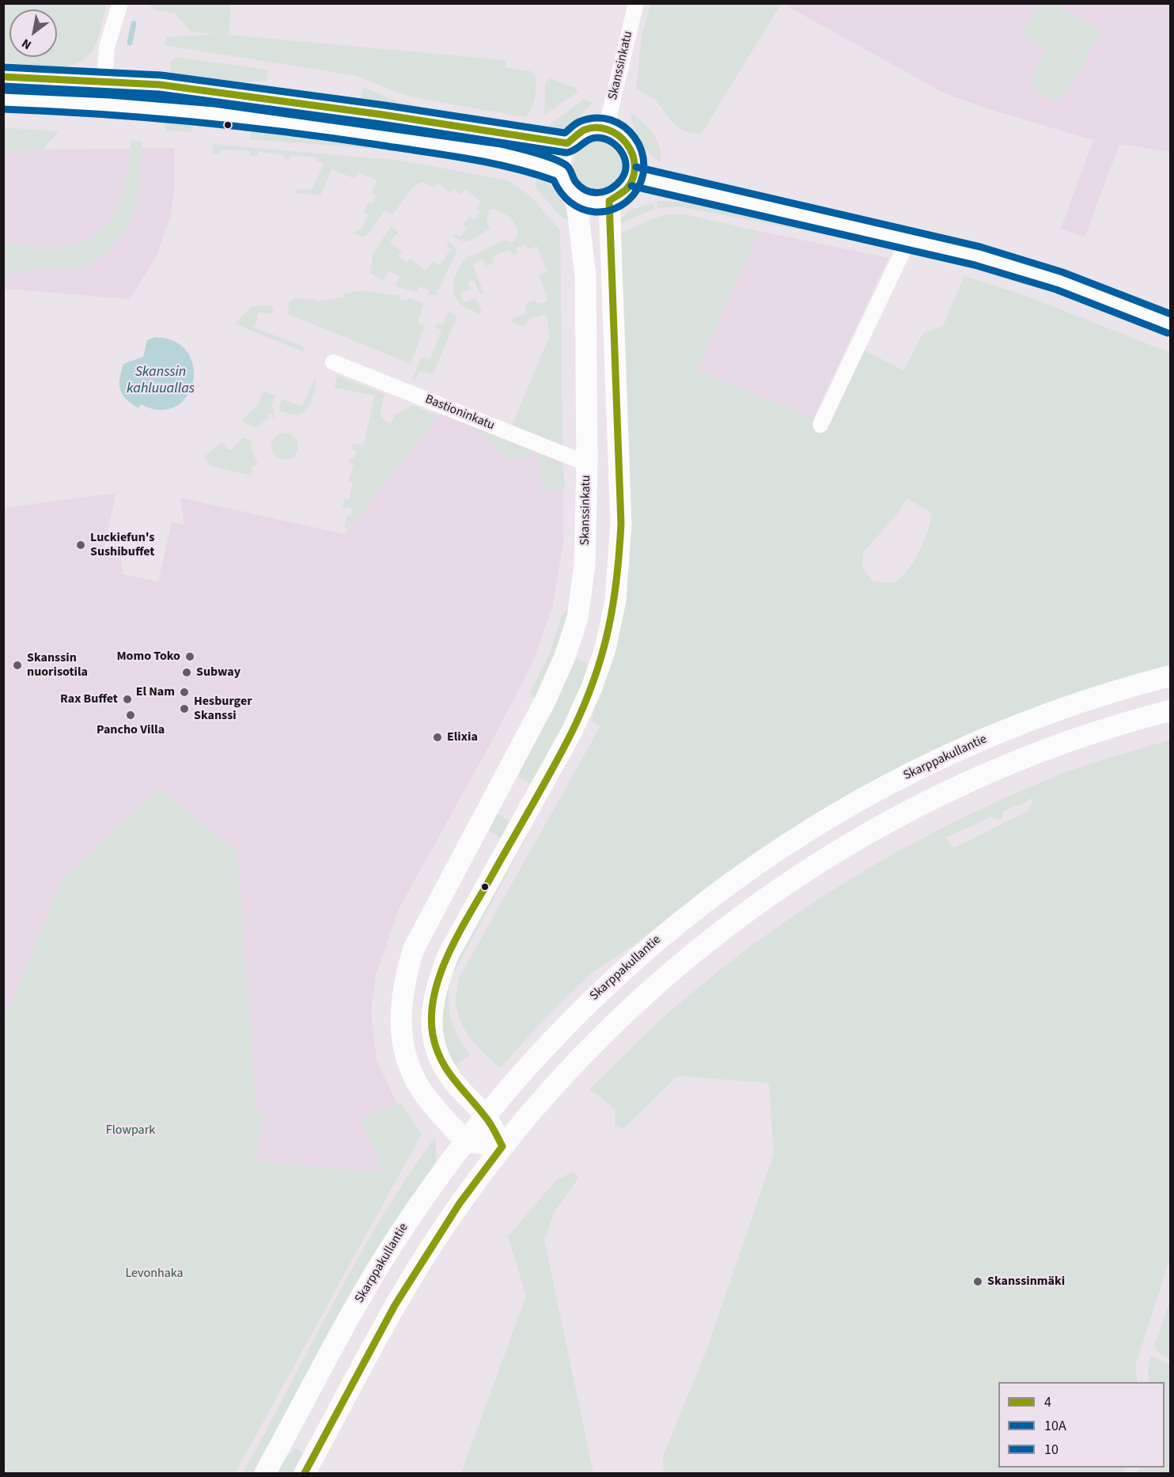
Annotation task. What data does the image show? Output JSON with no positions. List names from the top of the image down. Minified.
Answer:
{"streets":{"street":["Skanssinkatu","Bastioninkatu","Skarppakullantie"]},"crossings":[["Skanssinkatu","Bastioninkatu"],["Skanssinkatu","Skarppakullantie"]],"water":["Skanssin kahluuallas"],"parks":["Flowpark","Levonhaka"],"places":["Luckiefun's Sushibuffet","Momo Toko","Skanssin nuorisotila","Subway","El Nam","Rax Buffet","Hesburger Skanssi","Pancho Villa","Elixia","Skanssinmäki"],"lines":["transit line 10","transit line 4","transit line 10A"],"legend":["4","10A","10"],"north":"bottom left"}
